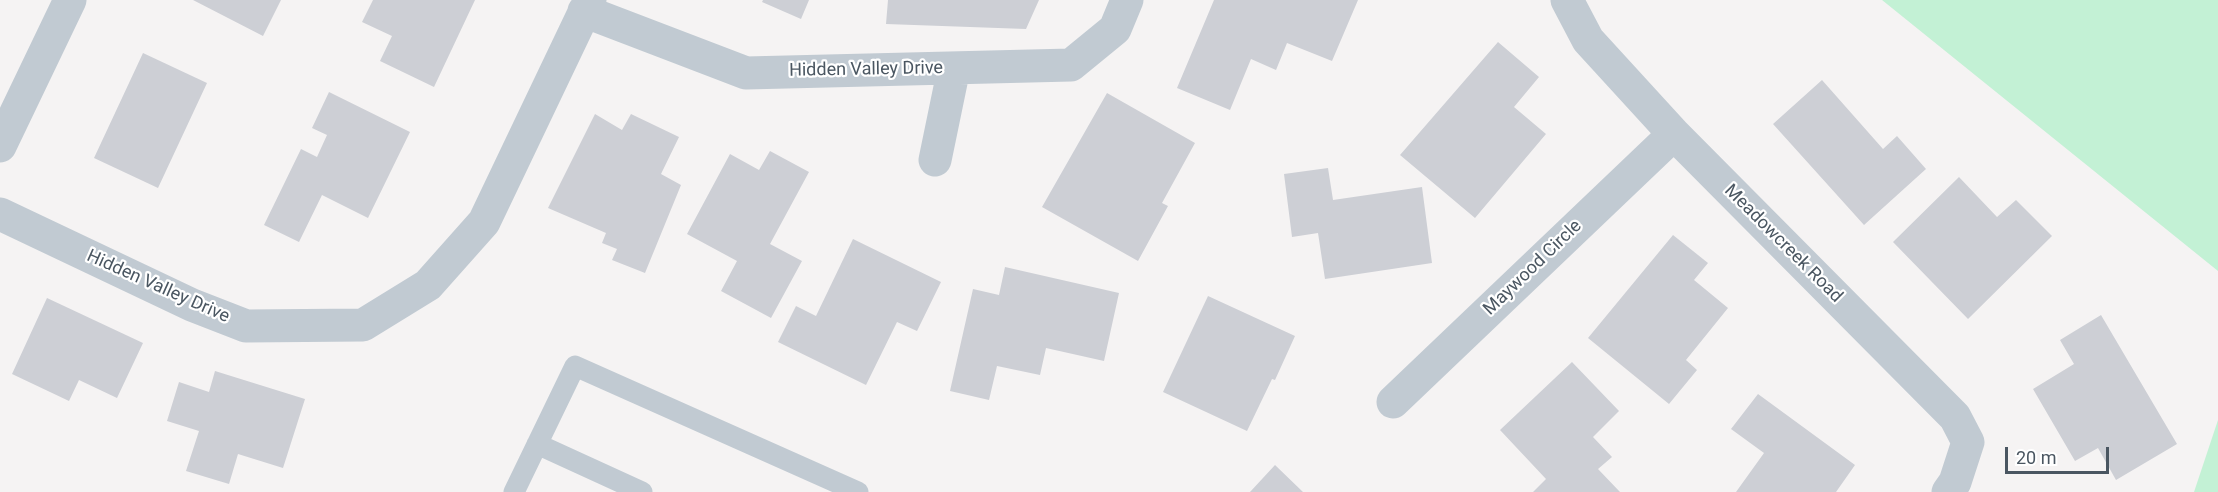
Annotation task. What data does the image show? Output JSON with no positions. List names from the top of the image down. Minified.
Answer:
{"streets":{"street":["Hidden Valley Drive","Meadowcreek Road","Maywood Circle"]},"crossings":[["Meadowcreek Road","Maywood Circle"]],"scale_bar":"20 m"}
